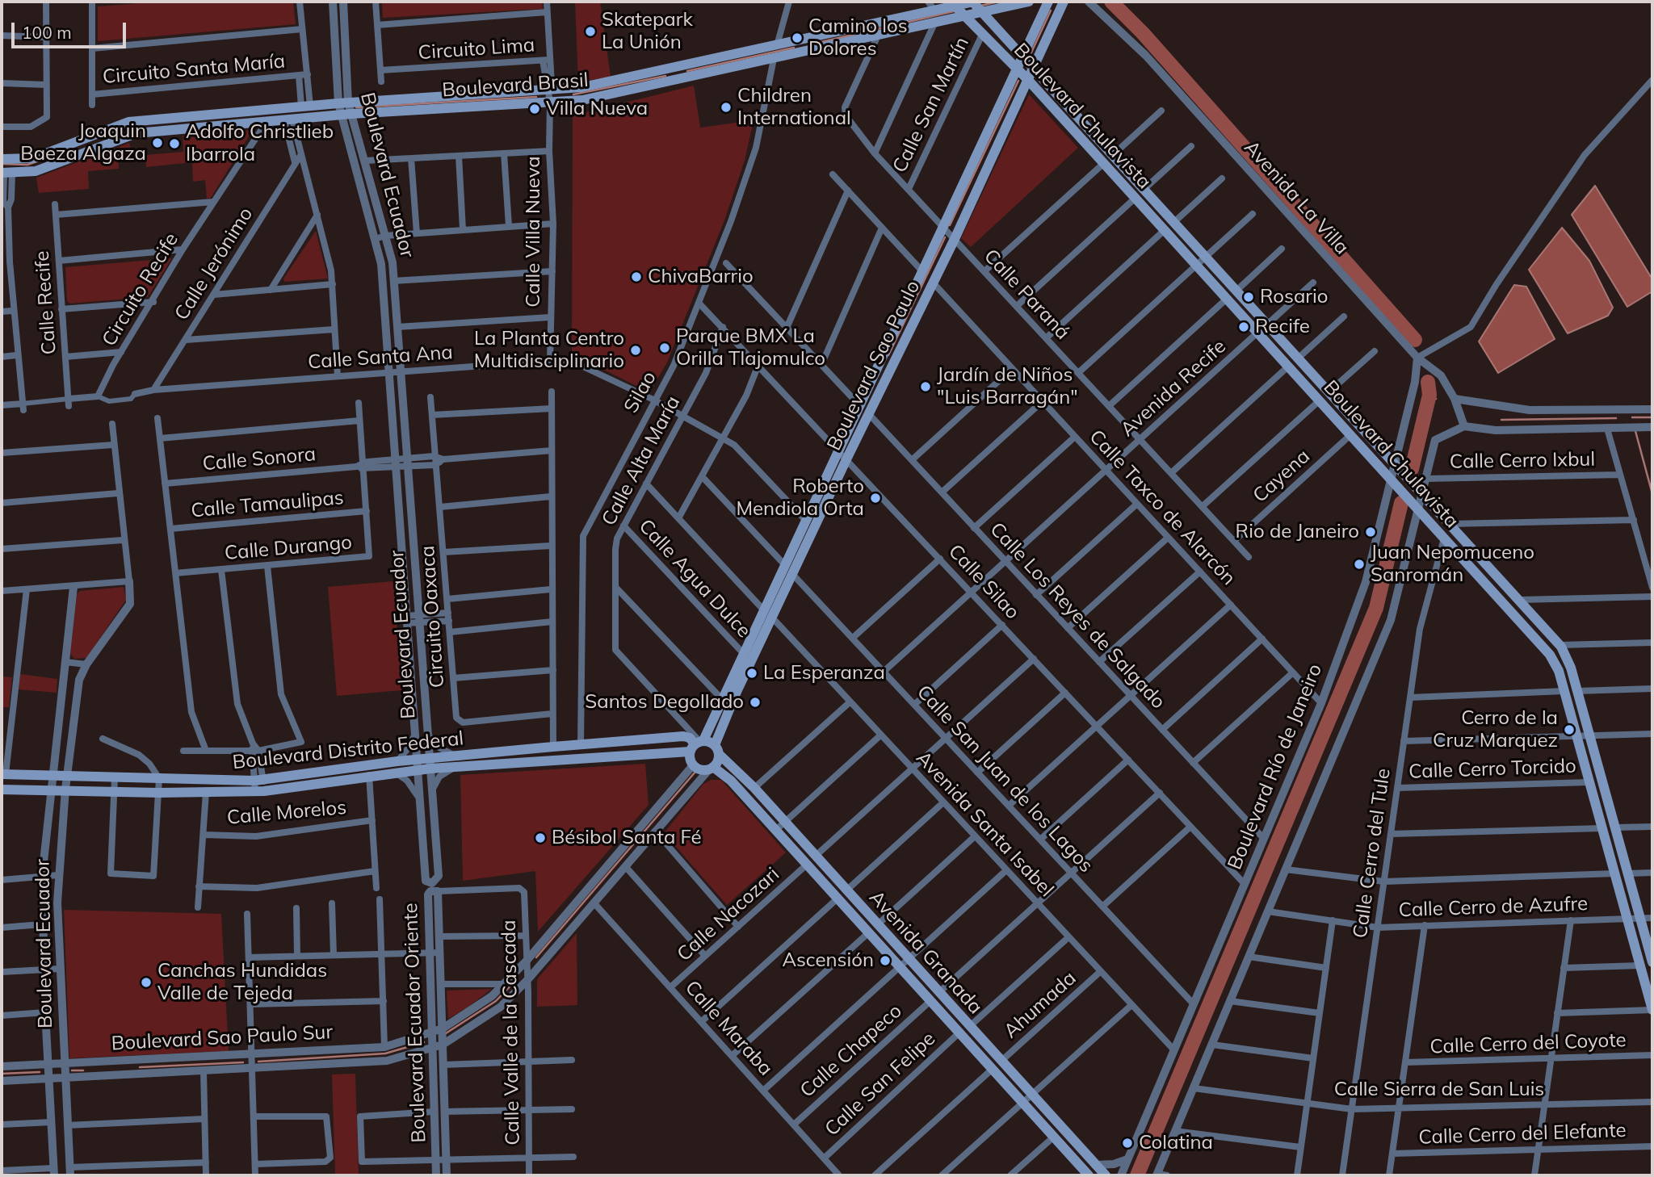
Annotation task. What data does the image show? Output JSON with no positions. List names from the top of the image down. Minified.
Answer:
{"streets":{"main road":["Boulevard Brasil","Boulevard Chulavista","Boulevard Sao Paulo","Boulevard Distrito Federal","Avenida Granada"],"street":["Circuito Lima","Circuito Santa María","Calle San Martín","Boulevard Ecuador","Avenida La Villa","Calle Villa Nueva","Calle Jerónimo","Circuito Recife","Calle Paraná","Calle Recife","Calle Santa Ana","Avenida Recife","Silao","Calle Sonora","Calle Alta María","Calle Cerro Ixbul","Cayena","Calle Tamaulipas","Calle Taxco de Alarcón","Calle Durango","Calle Agua Dulce","Calle Silao","Calle Los Reyes de Salgado","Circuito Oaxaca","Boulevard Río de Janeiro","Calle Cerro Torcido","Calle San Juan de los Lagos","Calle Morelos","Avenida Santa Isabel","Calle Cerro del Tule","Calle Cerro de Azufre","Calle Nacozari","Ahumada","Boulevard Ecuador Oriente","Calle Maraba","Calle Valle de la Cascada","Boulevard Sao Paulo Sur","Calle Cerro del Coyote","Calle Chapeco","Calle San Felipe","Calle Sierra de San Luis","Calle Cerro del Elefante"]},"crossings":[["Circuito Lima","Calle Villa Nueva"],["Circuito Santa María","Boulevard Brasil"],["Boulevard Brasil","Boulevard Chulavista"],["Boulevard Brasil","Boulevard Ecuador"],["Boulevard Brasil","Calle Villa Nueva"],["Boulevard Brasil","Circuito Recife"],["Boulevard Brasil","Calle Paraná"],["Boulevard Brasil","Silao"],["Calle San Martín","Boulevard Chulavista"],["Calle San Martín","Calle Paraná"],["Boulevard Chulavista","Boulevard Sao Paulo"],["Boulevard Chulavista","Avenida Recife"],["Boulevard Chulavista","Cayena"],["Boulevard Chulavista","Boulevard Río de Janeiro"],["Boulevard Chulavista","Calle Cerro Torcido"],["Boulevard Chulavista","Calle Cerro del Tule"],["Boulevard Chulavista","Calle Cerro de Azufre"],["Boulevard Ecuador","Calle Santa Ana"],["Boulevard Ecuador","Calle Sonora"],["Boulevard Ecuador","Boulevard Distrito Federal"],["Boulevard Ecuador","Boulevard Sao Paulo Sur"],["Avenida La Villa","Boulevard Río de Janeiro"],["Calle Villa Nueva","Calle Santa Ana"],["Calle Jerónimo","Calle Santa Ana"],["Circuito Recife","Calle Recife"],["Calle Paraná","Boulevard Sao Paulo"],["Calle Paraná","Avenida Recife"],["Calle Paraná","Cayena"],["Calle Santa Ana","Boulevard Sao Paulo"],["Calle Santa Ana","Silao"],["Calle Santa Ana","Calle Alta María"],["Boulevard Sao Paulo","Calle Alta María"],["Boulevard Sao Paulo","Calle Taxco de Alarcón"],["Boulevard Sao Paulo","Calle Agua Dulce"],["Boulevard Sao Paulo","Calle Silao"],["Boulevard Sao Paulo","Calle Los Reyes de Salgado"],["Boulevard Sao Paulo","Boulevard Distrito Federal"],["Boulevard Sao Paulo","Calle San Juan de los Lagos"],["Boulevard Sao Paulo","Avenida Santa Isabel"],["Boulevard Sao Paulo","Avenida Granada"],["Avenida Recife","Calle Taxco de Alarcón"],["Avenida Recife","Calle Silao"],["Avenida Recife","Calle Los Reyes de Salgado"],["Avenida Recife","Calle San Juan de los Lagos"],["Silao","Calle Silao"],["Silao","Boulevard Distrito Federal"],["Calle Sonora","Calle Durango"],["Calle Sonora","Circuito Oaxaca"],["Calle Alta María","Calle Agua Dulce"],["Calle Alta María","Calle Silao"],["Calle Alta María","Boulevard Distrito Federal"],["Calle Tamaulipas","Calle Durango"],["Calle Taxco de Alarcón","Boulevard Río de Janeiro"],["Calle Silao","Boulevard Río de Janeiro"],["Calle Los Reyes de Salgado","Boulevard Río de Janeiro"],["Boulevard Río de Janeiro","Calle San Juan de los Lagos"],["Boulevard Río de Janeiro","Avenida Santa Isabel"],["Calle Cerro Torcido","Calle Cerro del Tule"],["Avenida Santa Isabel","Ahumada"],["Calle Cerro del Tule","Calle Cerro de Azufre"],["Calle Cerro del Tule","Calle Sierra de San Luis"],["Calle Nacozari","Avenida Granada"],["Calle Nacozari","Calle Maraba"],["Avenida Granada","Ahumada"],["Avenida Granada","Calle Chapeco"],["Avenida Granada","Calle San Felipe"],["Boulevard Ecuador Oriente","Calle Valle de la Cascada"],["Boulevard Ecuador Oriente","Boulevard Sao Paulo Sur"],["Calle Maraba","Calle Chapeco"],["Calle Maraba","Calle San Felipe"]],"places":["Skatepark La Unión","Camino los Dolores","Children International","Villa Nueva","Joaquin Baeza Algaza","Adolfo Christlieb Ibarrola","ChivaBarrio","Rosario","Recife","Parque BMX La Orilla Tlajomulco","La Planta Centro Multidisciplinario","Jardín de Niños \"Luis Barragán\"","Roberto Mendiola Orta","Rio de Janeiro","Juan Nepomuceno Sanromán","La Esperanza","Santos Degollado","Cerro de la Cruz Marquez","Bésibol Santa Fé","Ascensión","Canchas Hundidas Valle de Tejeda","Colatina"],"scale_bar":"100 m"}
